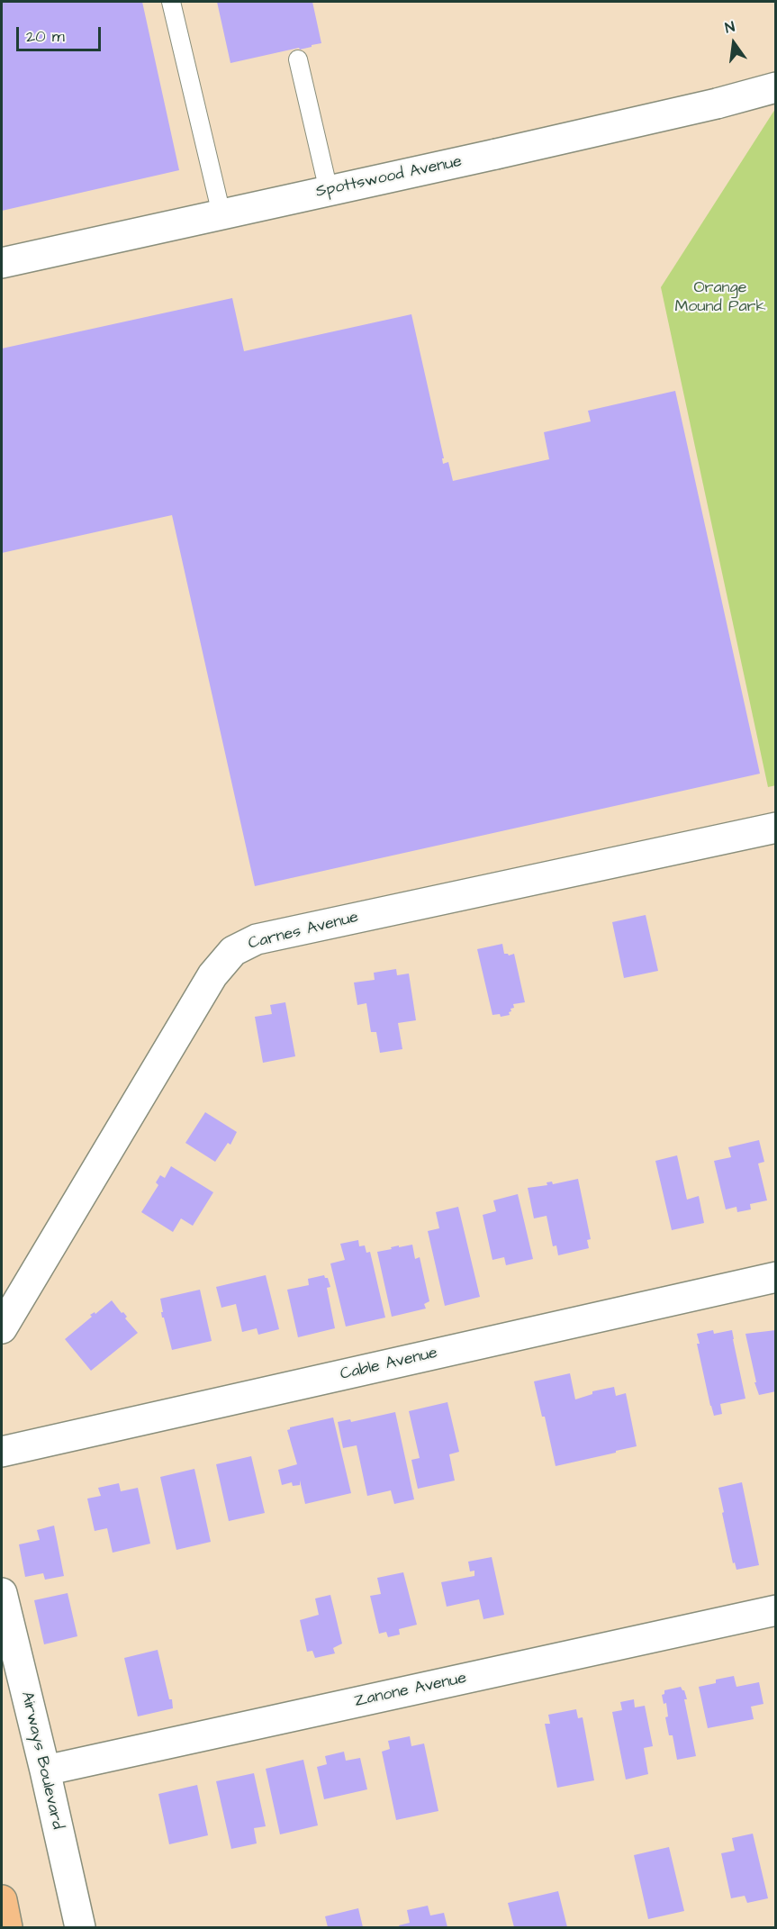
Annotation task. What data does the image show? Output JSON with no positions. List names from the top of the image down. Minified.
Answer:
{"streets":{"street":["Spottswood Avenue","Carnes Avenue","Cable Avenue","Zanone Avenue","Airways Boulevard"]},"crossings":[["Zanone Avenue","Airways Boulevard"]],"parks":["Orange Mound Park"],"scale_bar":"20 m","north":"top"}
